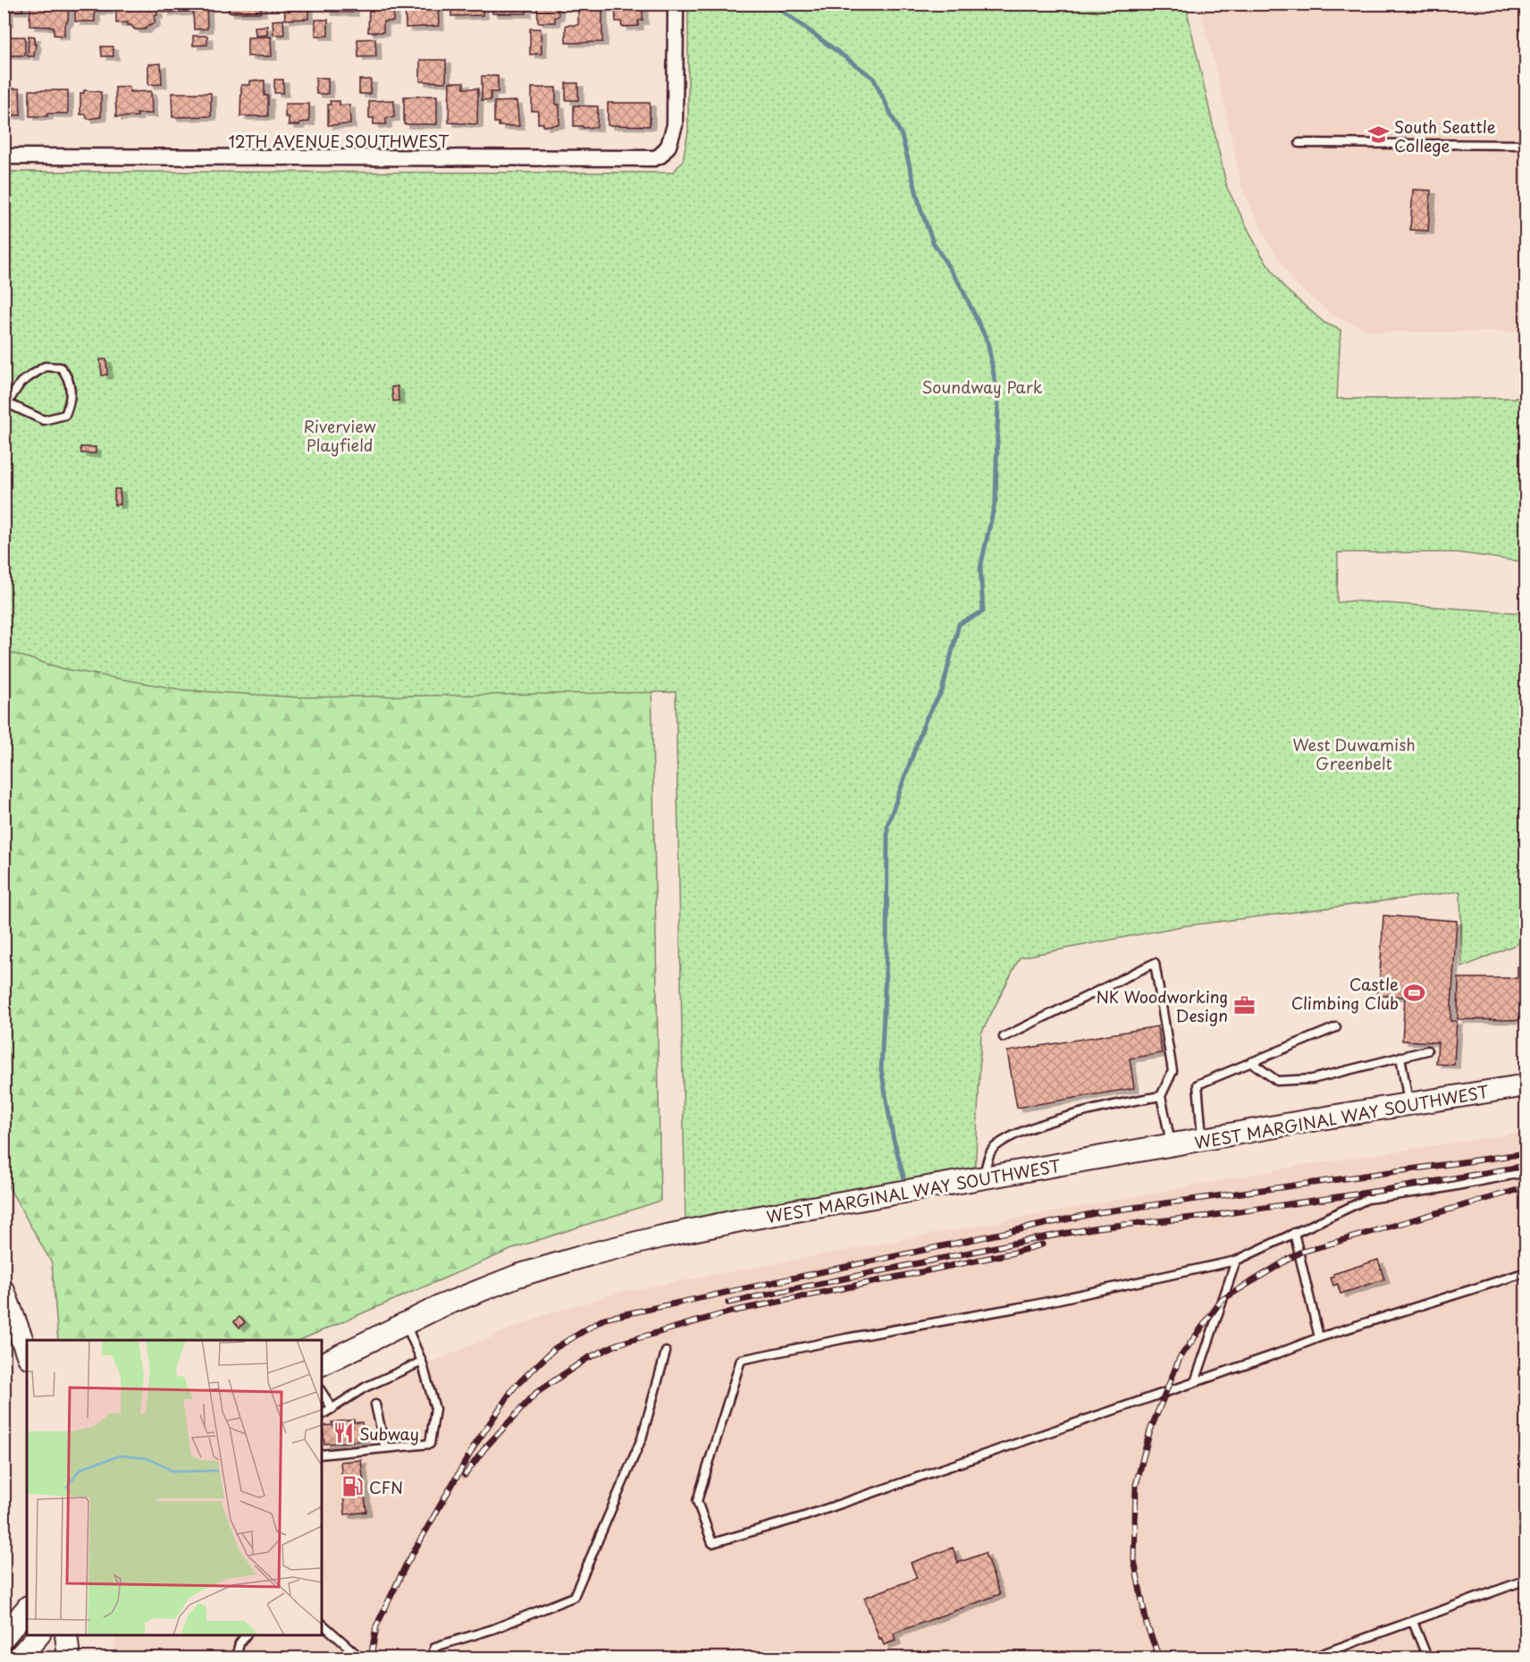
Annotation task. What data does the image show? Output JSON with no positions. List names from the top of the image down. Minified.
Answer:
{"streets":{"main road":["WEST MARGINAL WAY SOUTHWEST"],"street":["12TH AVENUE SOUTHWEST"]},"parks":["Soundway Park","Riverview Playfield","West Duwamish Greenbelt"],"places":{"school or university":["South Seattle College"],"sports":["Castle Climbing Club"],"office":["NK Woodworking Design"],"restaurant":["Subway"],"fuel station":["CFN"]}}
